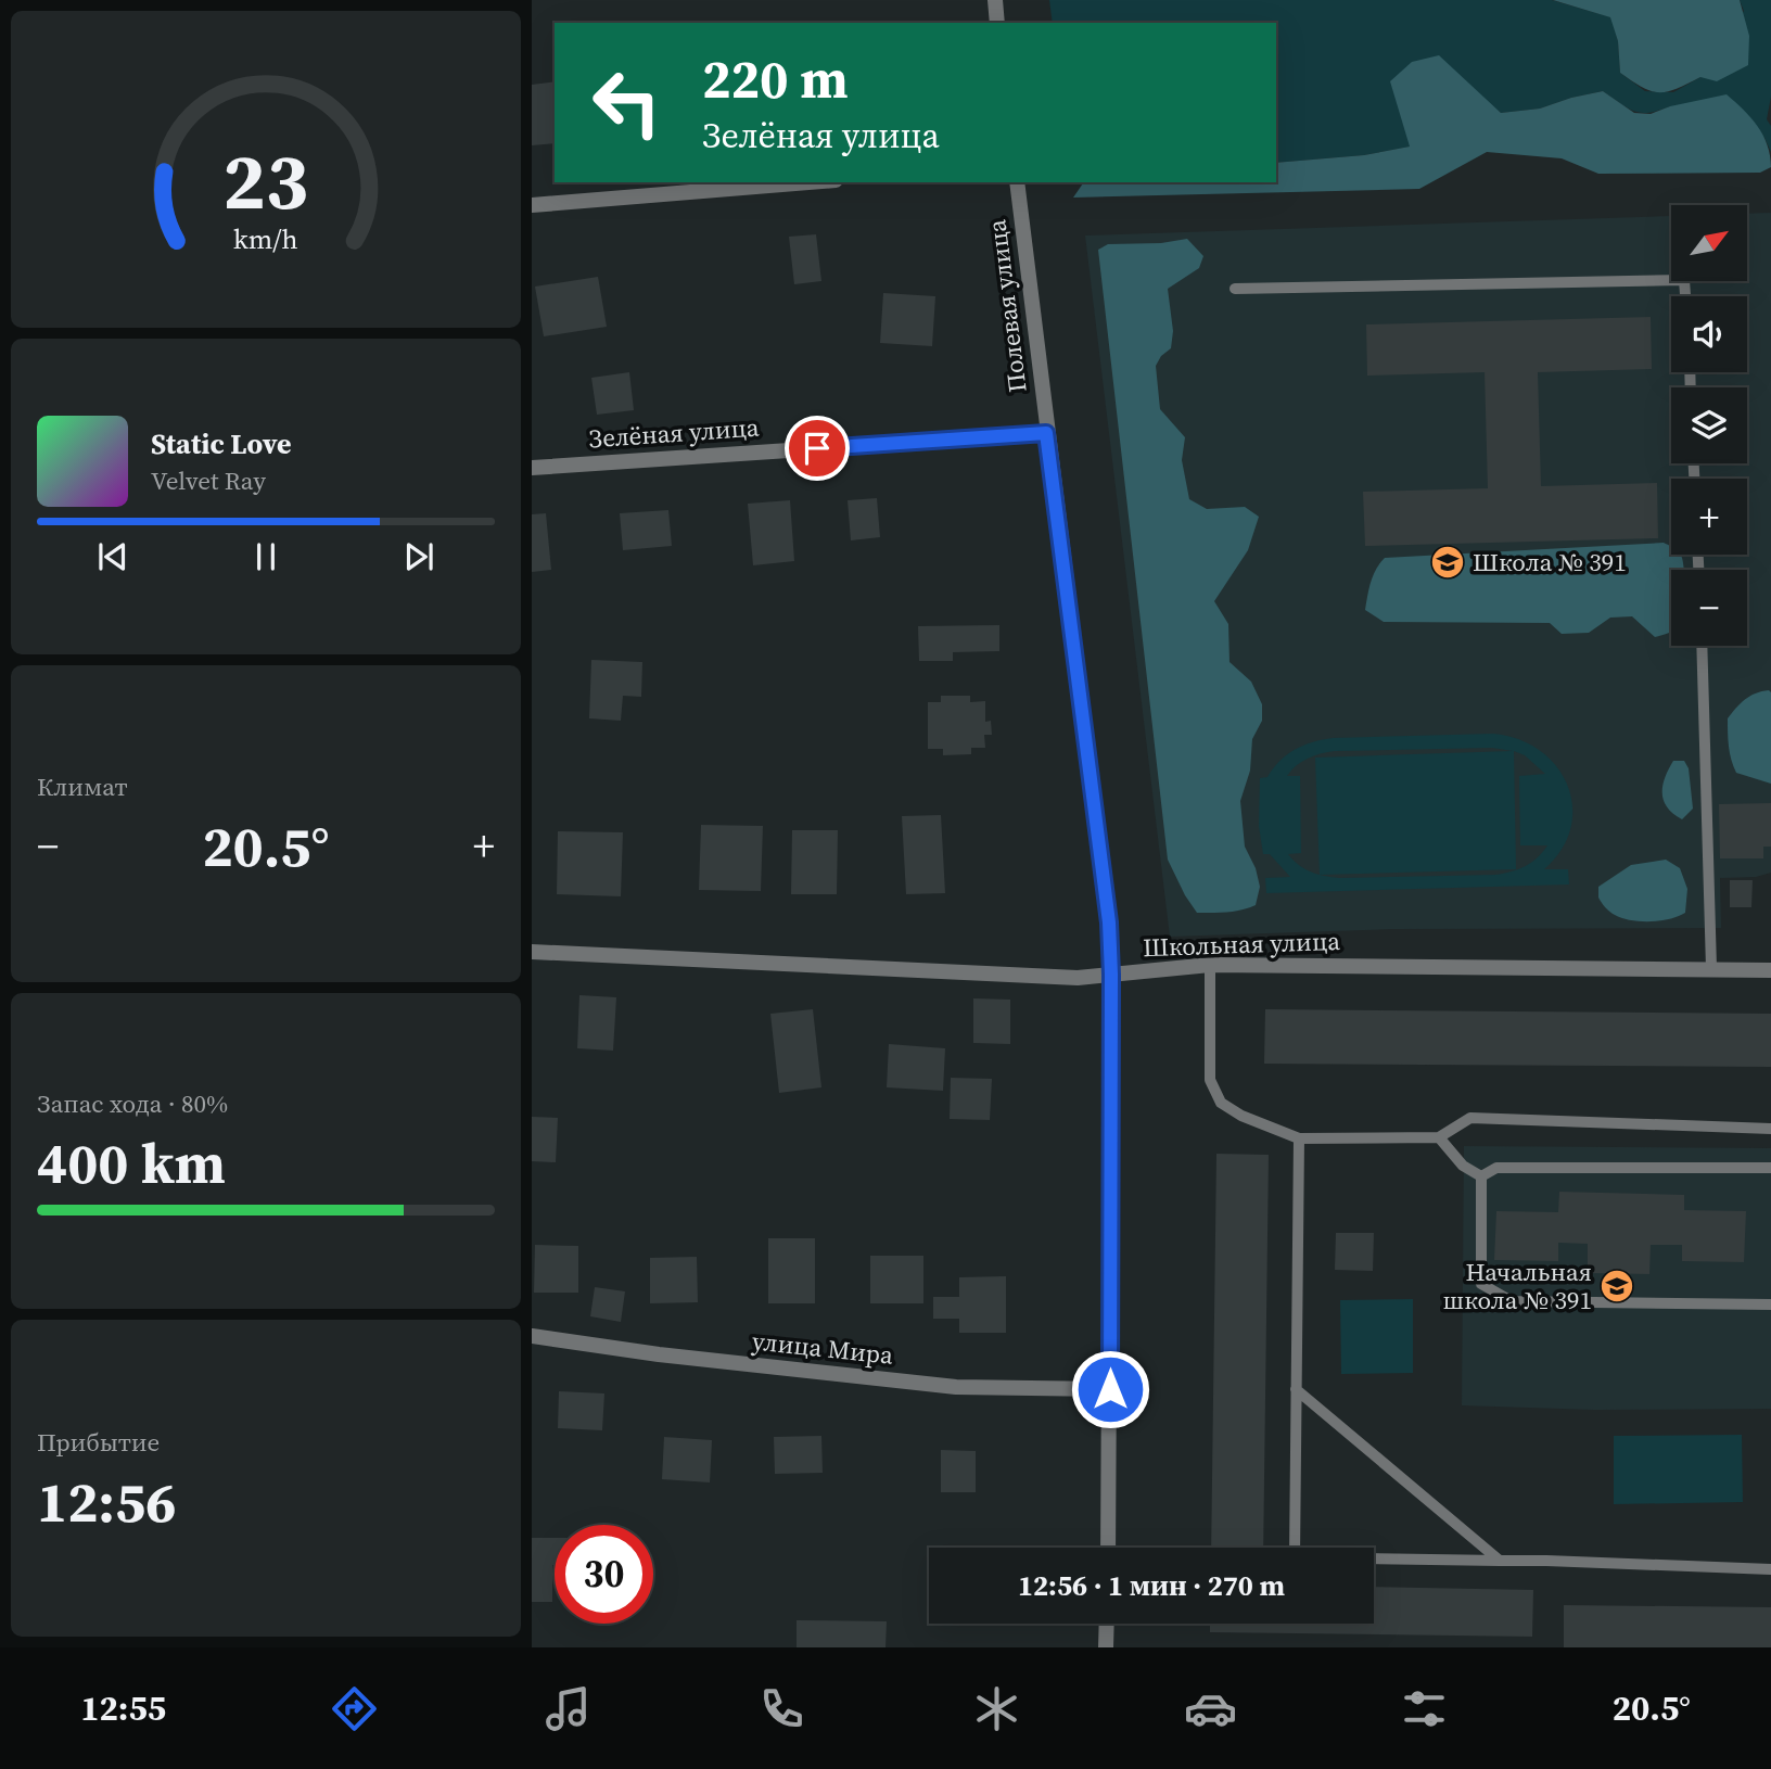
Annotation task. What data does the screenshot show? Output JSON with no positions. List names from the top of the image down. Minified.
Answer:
{"streets":{"street":["Полевая улица","Зелёная улица","Школьная улица","улица Мира"]},"crossings":[["Полевая улица","Зелёная улица"],["Полевая улица","Школьная улица"],["Полевая улица","улица Мира"]],"places":{"school or university":["Школа № 391","Начальная школа № 391"]},"north":"top right","page":{"turn":["220 m","Зелёная улица"],"map_buttons":["+","−"],"song":["Static Love","Velvet Ray"],"tile":["Климат",["Запас хода · 80%","400 km"],["Прибытие","12:56"]],"heat":["−","20.5°","+"],"limit":"30","trip":"12:56 · 1 мин · 270 m","tabs":["12:55","20.5°"],"gauge":["23","km/h"]}}
